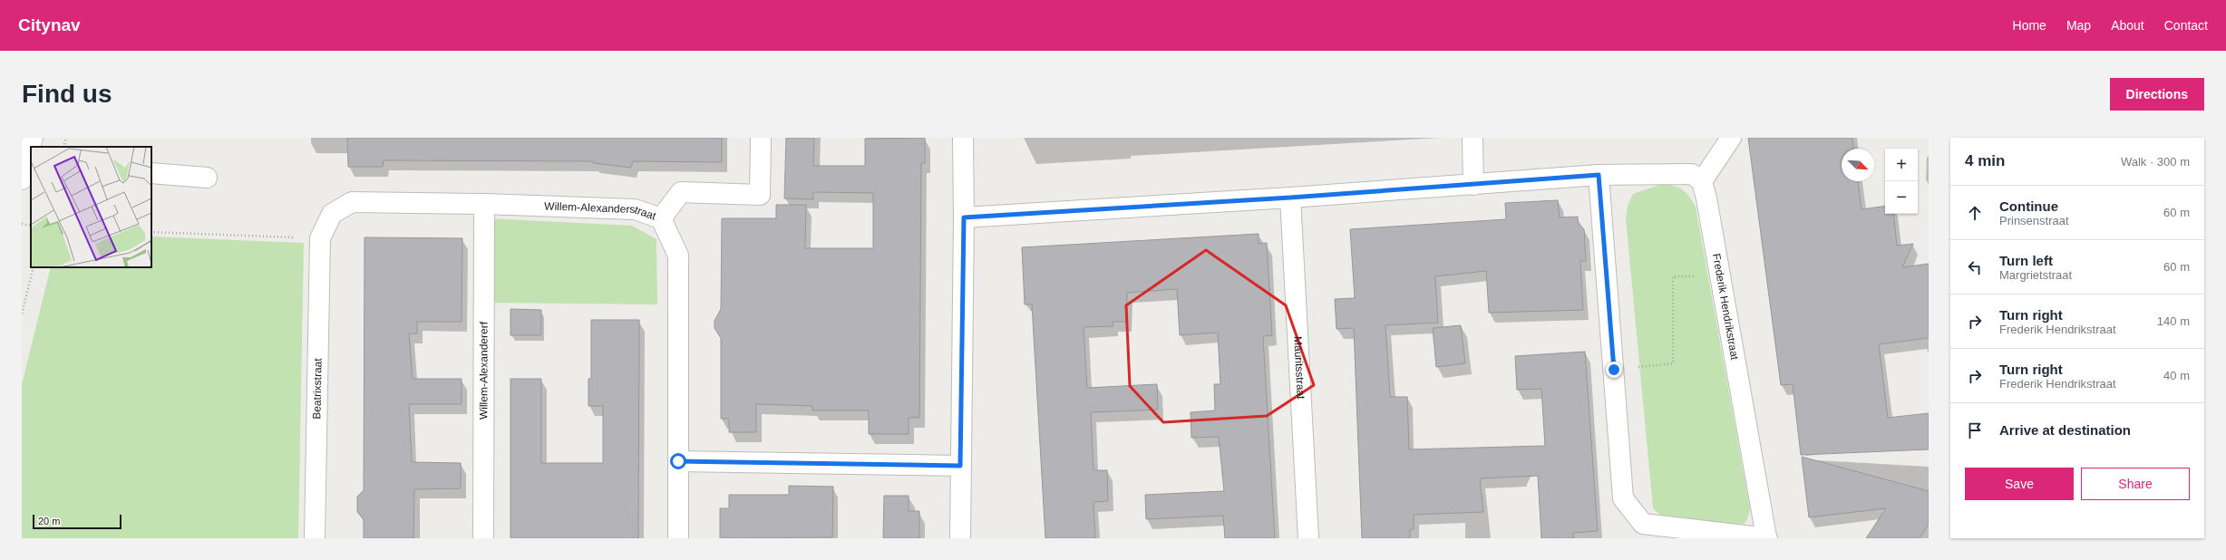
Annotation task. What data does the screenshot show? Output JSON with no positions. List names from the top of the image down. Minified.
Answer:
{"streets":{"street":["Willem-Alexanderstraat","Frederik Hendrikstraat","Mauritsstraat","Willem-Alexandererf","Beatrixstraat"]},"crossings":[["Willem-Alexanderstraat","Willem-Alexandererf"],["Willem-Alexanderstraat","Beatrixstraat"]],"scale_bar":"20 m","north":"bottom right","page":{"header":"Citynav","nav":["Home","Map","About","Contact"],"buttons":["Directions",["Save","Share"]],"title":"Find us","heading":["4 min","Walk · 300 m"],"map_buttons":["+","−"],"list":[["Continue","Prinsenstraat","60 m"],["Turn left","Margrietstraat","60 m"],["Turn right","Frederik Hendrikstraat","140 m"],["Turn right","Frederik Hendrikstraat","40 m"],"Arrive at destination"],"scale":"20 m"}}
